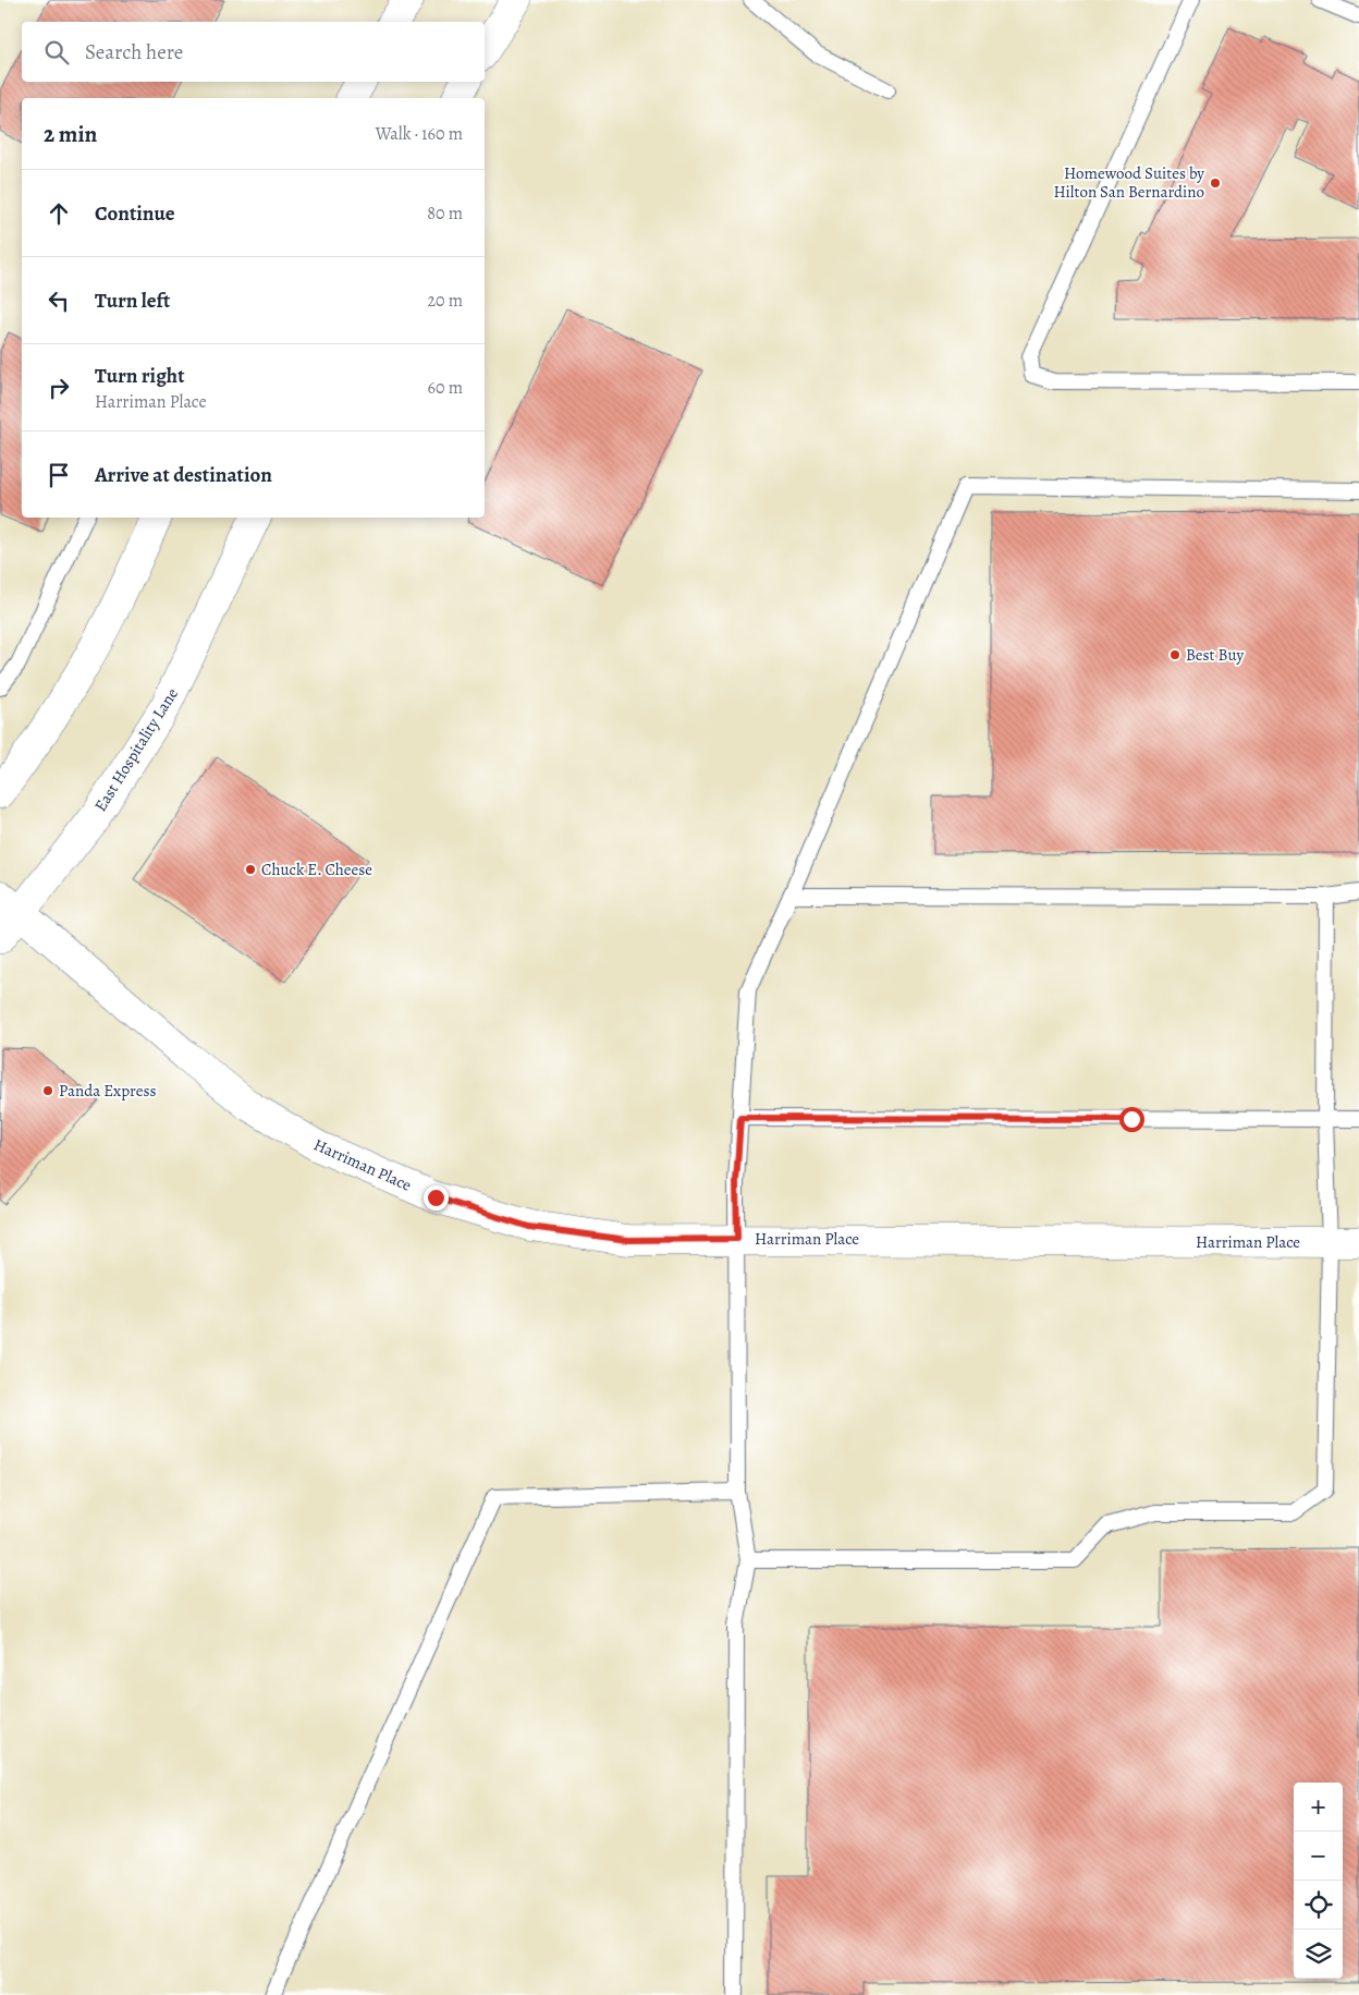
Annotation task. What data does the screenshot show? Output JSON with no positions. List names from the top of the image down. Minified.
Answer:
{"streets":{"street":["East Hospitality Lane","Harriman Place"]},"crossings":[["East Hospitality Lane","Harriman Place"]],"places":["Homewood Suites by Hilton San Bernardino","Best Buy","Chuck E. Cheese","Panda Express"],"page":{"search":"Search here","heading":["2 min","Walk · 160 m"],"list":[["Continue","80 m"],["Turn left","20 m"],["Turn right","Harriman Place","60 m"],"Arrive at destination"],"map_buttons":["+","−"]}}
